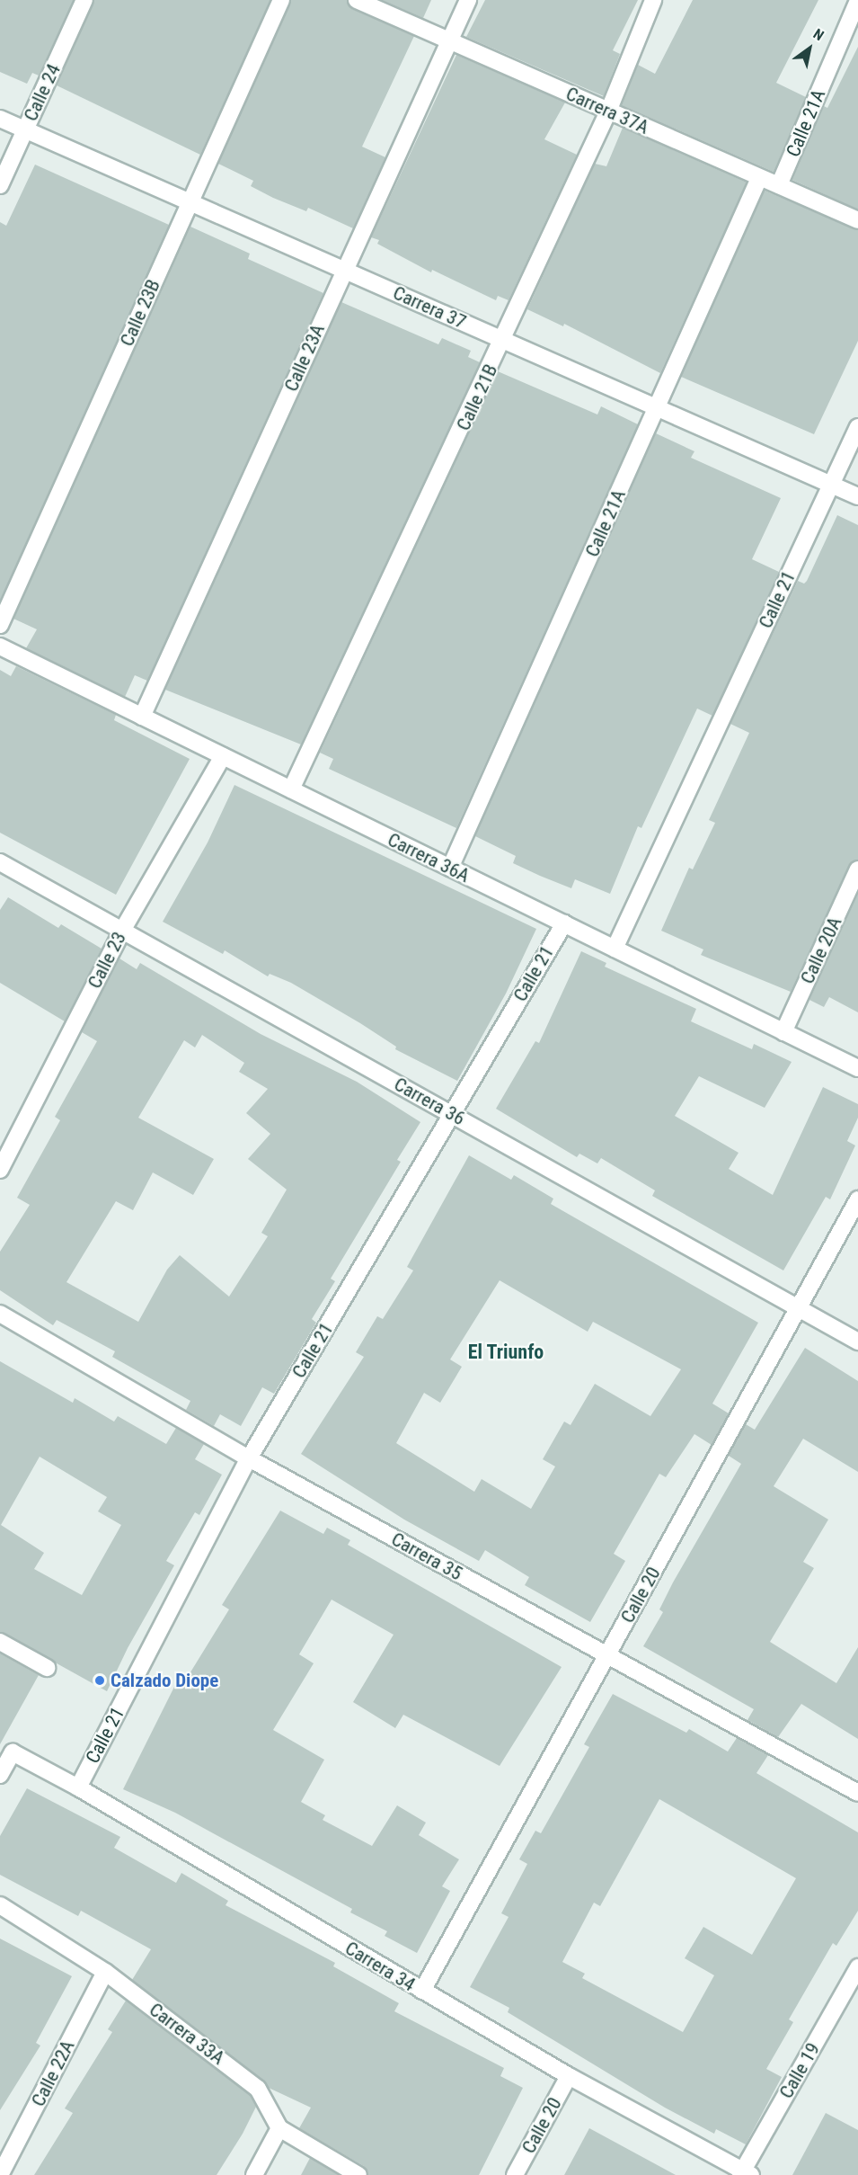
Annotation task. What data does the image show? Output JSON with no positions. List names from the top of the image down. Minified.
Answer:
{"streets":{"street":["Calle 24","Carrera 37A","Calle 21A","Carrera 37","Calle 23B","Calle 23A","Calle 21B","Calle 21","Carrera 36A","Calle 20A","Calle 23","Carrera 36","Carrera 35","Calle 20","Carrera 34","Carrera 33A","Calle 19","Calle 22A"]},"crossings":[["Calle 24","Carrera 37"],["Carrera 37A","Calle 21A"],["Carrera 37A","Calle 23A"],["Carrera 37A","Calle 21B"],["Calle 21A","Carrera 37"],["Calle 21A","Carrera 36A"],["Carrera 37","Calle 23B"],["Carrera 37","Calle 23A"],["Carrera 37","Calle 21B"],["Carrera 37","Calle 21"],["Calle 23A","Carrera 36A"],["Calle 21B","Carrera 36A"],["Calle 21","Carrera 36A"],["Calle 21","Carrera 36"],["Calle 21","Carrera 35"],["Calle 21","Carrera 34"],["Carrera 36A","Calle 20A"],["Carrera 36A","Calle 23"],["Calle 23","Carrera 36"],["Carrera 36","Calle 20"],["Carrera 35","Calle 20"],["Calle 20","Carrera 34"],["Carrera 34","Calle 19"],["Carrera 33A","Calle 22A"]],"districts":["El Triunfo"],"places":["Calzado Diope"],"north":"top right"}
